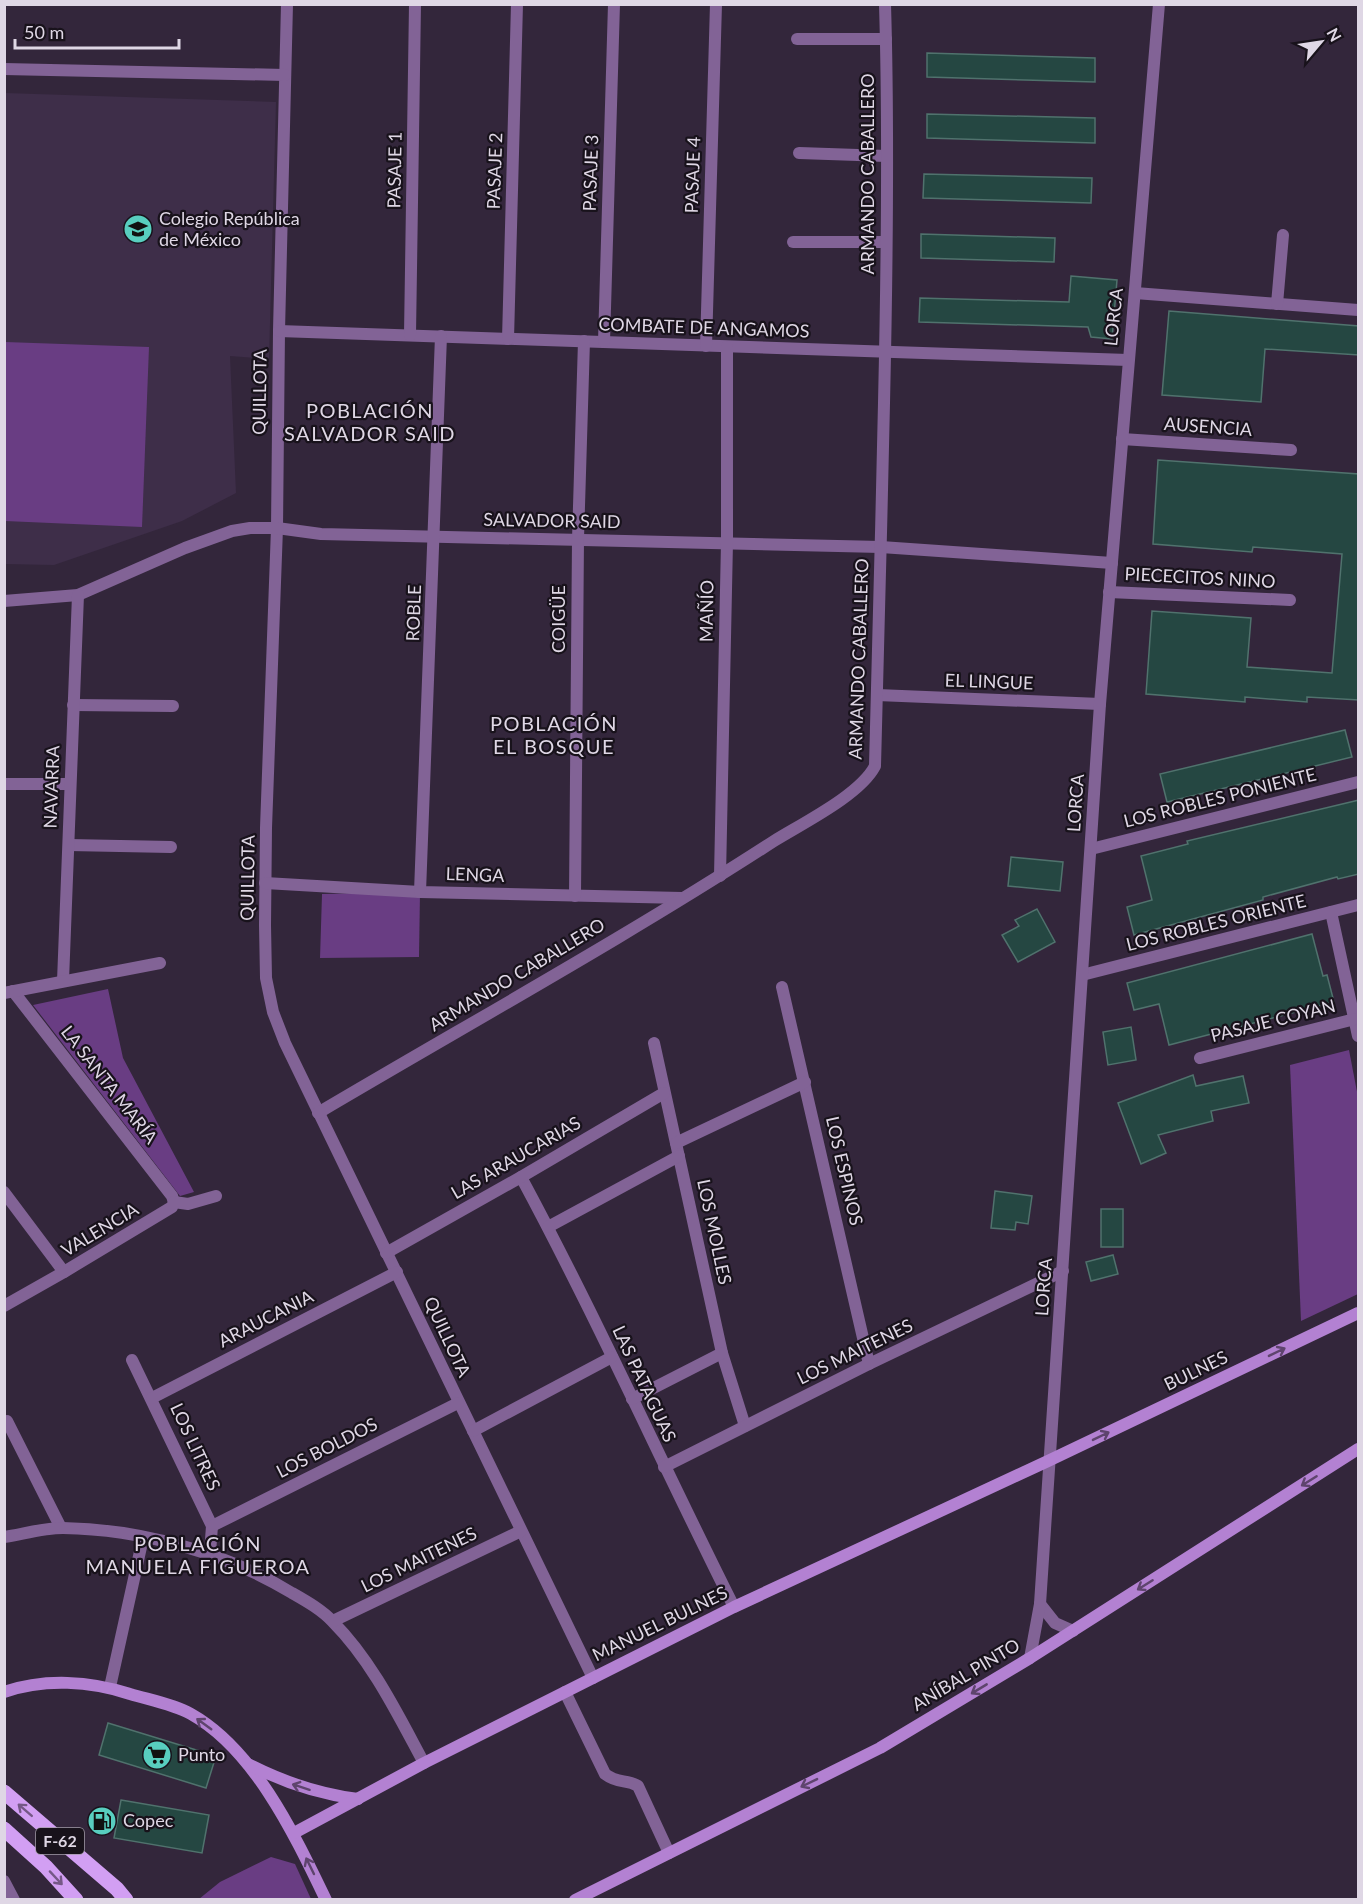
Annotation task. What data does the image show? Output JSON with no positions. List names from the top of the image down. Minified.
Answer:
{"streets":{"main road":["F-62"],"street":["PASAJE 1","PASAJE 2","PASAJE 3","ARMANDO CABALLERO","PASAJE 4","LORCA","COMBATE DE ANGAMOS","QUILLOTA","AUSENCIA","SALVADOR SAID","PIECECITOS NINO","MAÑÍO","ROBLE","COIGÜE","EL LINGUE","NAVARRA","LOS ROBLES PONIENTE","LENGA","LOS ROBLES ORIENTE","PASAJE COYAN","LA SANTA MARÍA","LAS ARAUCARIAS","LOS ESPINOS","VALENCIA","LOS MOLLES","ARAUCANIA","LOS MAITENES","BULNES","LAS PATAGUAS","LOS LITRES","LOS BOLDOS","MANUEL BULNES","ANÍBAL PINTO"]},"crossings":[["PASAJE 1","COMBATE DE ANGAMOS"],["PASAJE 2","COMBATE DE ANGAMOS"],["PASAJE 3","COMBATE DE ANGAMOS"],["ARMANDO CABALLERO","COMBATE DE ANGAMOS"],["ARMANDO CABALLERO","QUILLOTA"],["ARMANDO CABALLERO","SALVADOR SAID"],["ARMANDO CABALLERO","MAÑÍO"],["ARMANDO CABALLERO","EL LINGUE"],["ARMANDO CABALLERO","LENGA"],["PASAJE 4","COMBATE DE ANGAMOS"],["LORCA","COMBATE DE ANGAMOS"],["LORCA","AUSENCIA"],["LORCA","SALVADOR SAID"],["LORCA","PIECECITOS NINO"],["LORCA","EL LINGUE"],["LORCA","LOS ROBLES PONIENTE"],["LORCA","LOS ROBLES ORIENTE"],["LORCA","LOS MAITENES"],["LORCA","BULNES"],["LORCA","MANUEL BULNES"],["LORCA","ANÍBAL PINTO"],["COMBATE DE ANGAMOS","QUILLOTA"],["COMBATE DE ANGAMOS","MAÑÍO"],["COMBATE DE ANGAMOS","ROBLE"],["COMBATE DE ANGAMOS","COIGÜE"],["QUILLOTA","SALVADOR SAID"],["QUILLOTA","LENGA"],["QUILLOTA","LAS ARAUCARIAS"],["QUILLOTA","ARAUCANIA"],["QUILLOTA","LOS MAITENES"],["QUILLOTA","LOS BOLDOS"],["QUILLOTA","MANUEL BULNES"],["SALVADOR SAID","MAÑÍO"],["SALVADOR SAID","ROBLE"],["SALVADOR SAID","COIGÜE"],["SALVADOR SAID","NAVARRA"],["ROBLE","LENGA"],["COIGÜE","LENGA"],["LA SANTA MARÍA","VALENCIA"],["LAS ARAUCARIAS","LOS MOLLES"],["LAS ARAUCARIAS","LAS PATAGUAS"],["LOS ESPINOS","LOS MAITENES"],["LOS MOLLES","LOS MAITENES"],["ARAUCANIA","LOS LITRES"],["LOS MAITENES","LAS PATAGUAS"],["BULNES","MANUEL BULNES"],["LAS PATAGUAS","MANUEL BULNES"],["LOS LITRES","LOS BOLDOS"]],"one_way":["BULNES","ANÍBAL PINTO"],"districts":["POBLACIÓN SALVADOR SAID","POBLACIÓN EL BOSQUE","POBLACIÓN MANUELA FIGUEROA"],"places":{"school or university":["Colegio República de México"],"supermarket":["Punto"],"fuel station":["Copec"]},"scale_bar":"50 m","north":"top right"}
